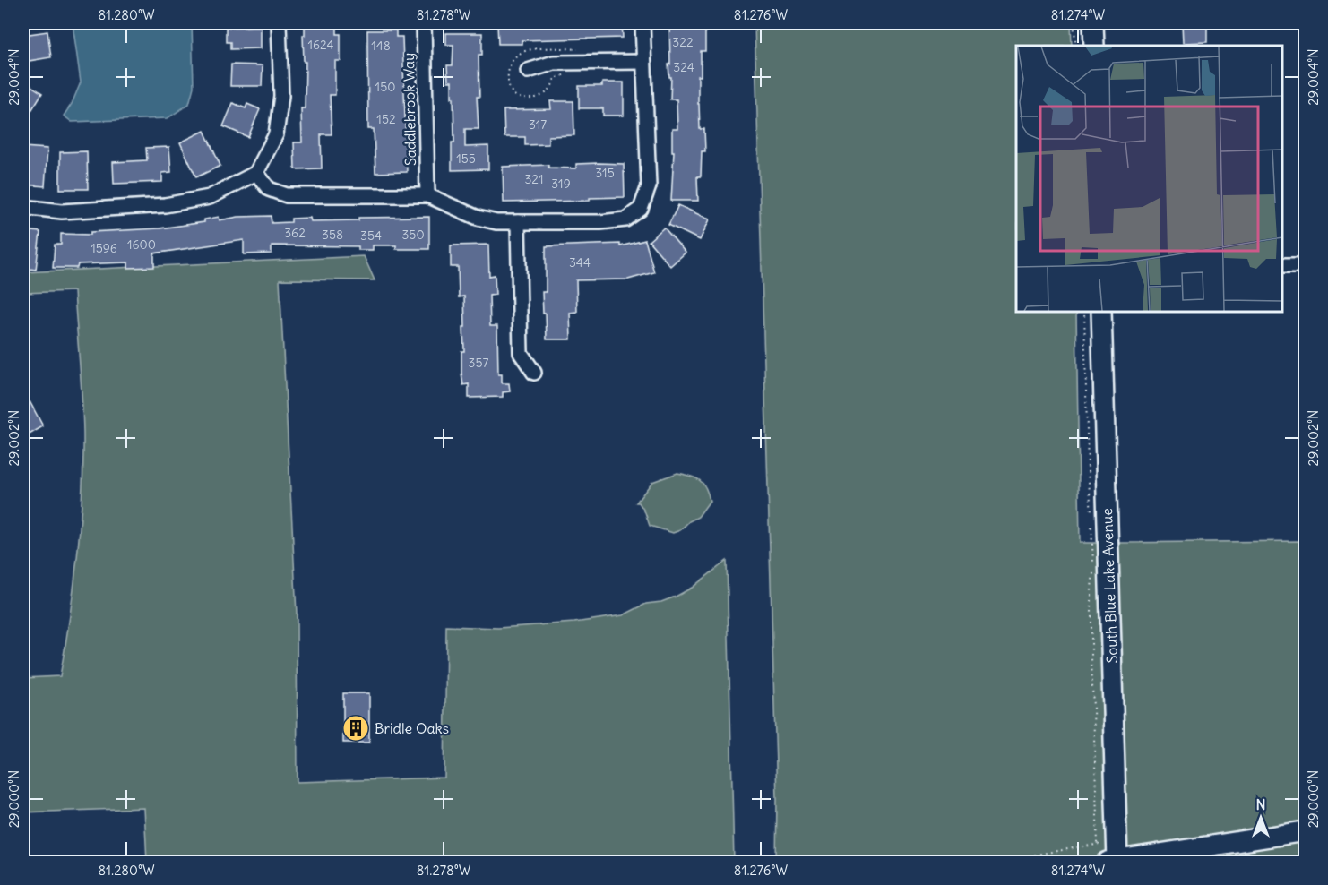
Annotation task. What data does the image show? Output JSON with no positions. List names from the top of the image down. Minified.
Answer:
{"streets":{"main road":["South Blue Lake Avenue"],"street":["Saddlebrook Way"]},"places":{"building":["Bridle Oaks"]},"house_numbers":["322","1624","148","324","150","152","317","155","315","321","319","362","358","350","354","1600","1596","344","357"],"north":"top","coordinates":["81.280°W","81.278°W","81.276°W","81.274°W","29.004°N","29.002°N","29.000°N"]}
